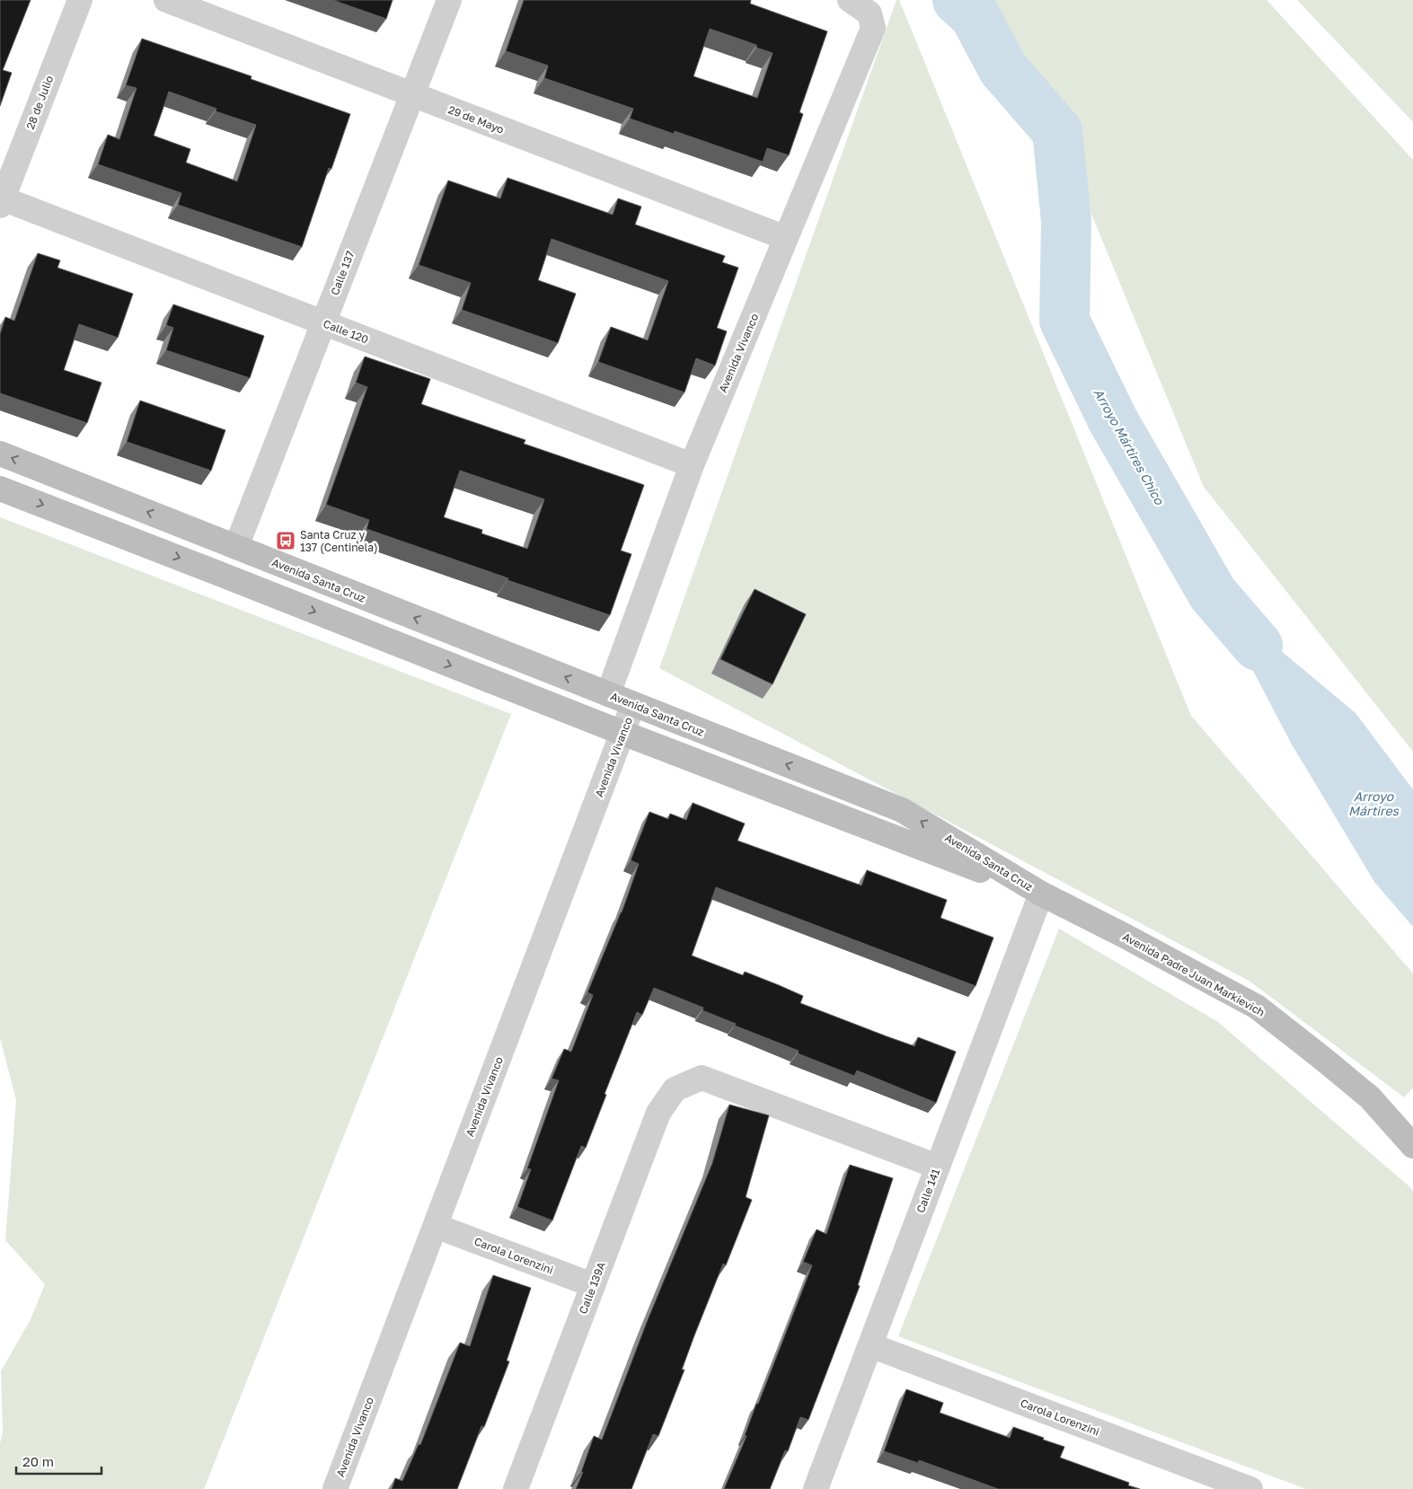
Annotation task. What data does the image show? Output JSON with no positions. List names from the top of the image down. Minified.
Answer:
{"streets":{"main road":["Avenida Santa Cruz","Avenida Padre Juan Markievich"],"street":["28 de Julio","29 de Mayo","Calle 137","Calle 120","Avenida Vivanco","Calle 141","Carola Lorenzini","Calle 139A"]},"crossings":[["28 de Julio","Calle 120"],["29 de Mayo","Calle 137"],["29 de Mayo","Avenida Vivanco"],["Calle 137","Calle 120"],["Calle 137","Avenida Santa Cruz"],["Calle 120","Avenida Vivanco"],["Avenida Vivanco","Avenida Santa Cruz"],["Avenida Vivanco","Carola Lorenzini"],["Avenida Santa Cruz","Avenida Padre Juan Markievich"],["Avenida Santa Cruz","Calle 141"],["Avenida Padre Juan Markievich","Calle 141"],["Calle 141","Carola Lorenzini"],["Calle 141","Calle 139A"],["Carola Lorenzini","Calle 139A"]],"water":["Arroyo Mártires Chico","Arroyo Mártires"],"places":{"bus stop":["Santa Cruz y 137 (Centinela)"]},"scale_bar":"20 m"}
